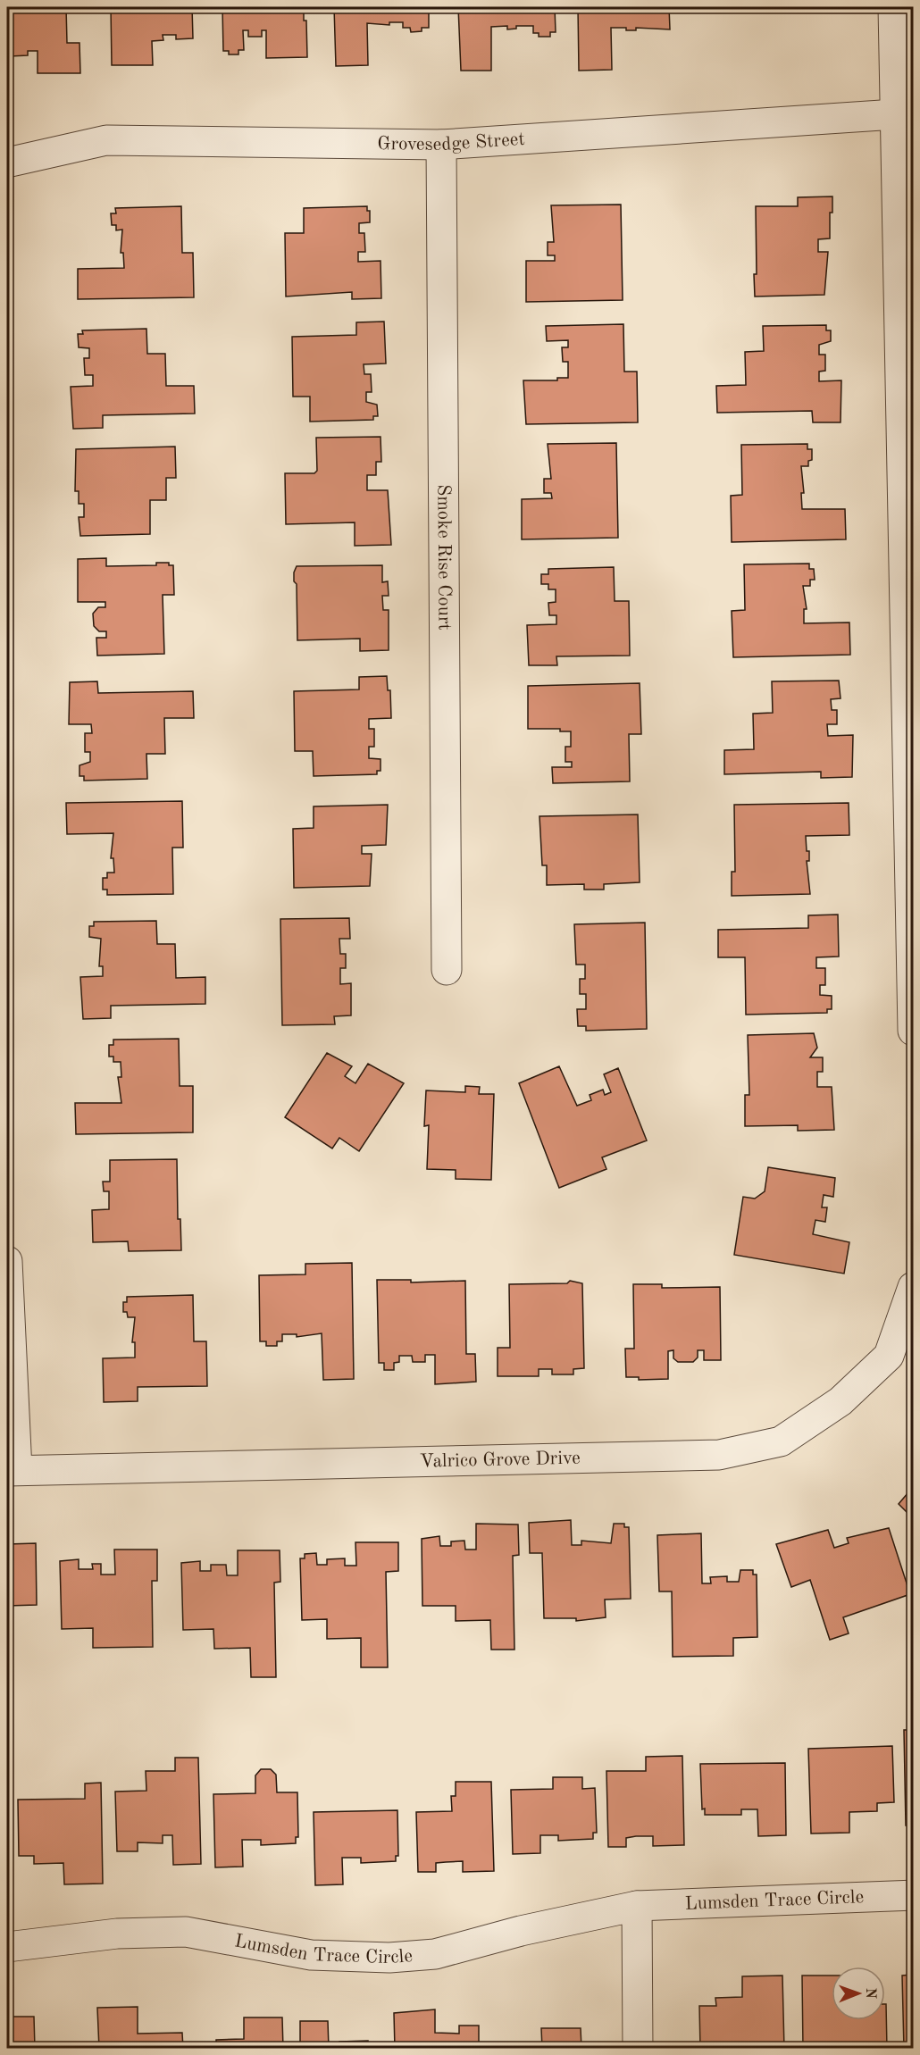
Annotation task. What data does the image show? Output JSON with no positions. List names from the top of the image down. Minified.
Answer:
{"streets":{"street":["Grovesedge Street","Smoke Rise Court","Valrico Grove Drive","Lumsden Trace Circle"]},"crossings":[["Grovesedge Street","Smoke Rise Court"]],"north":"right"}
